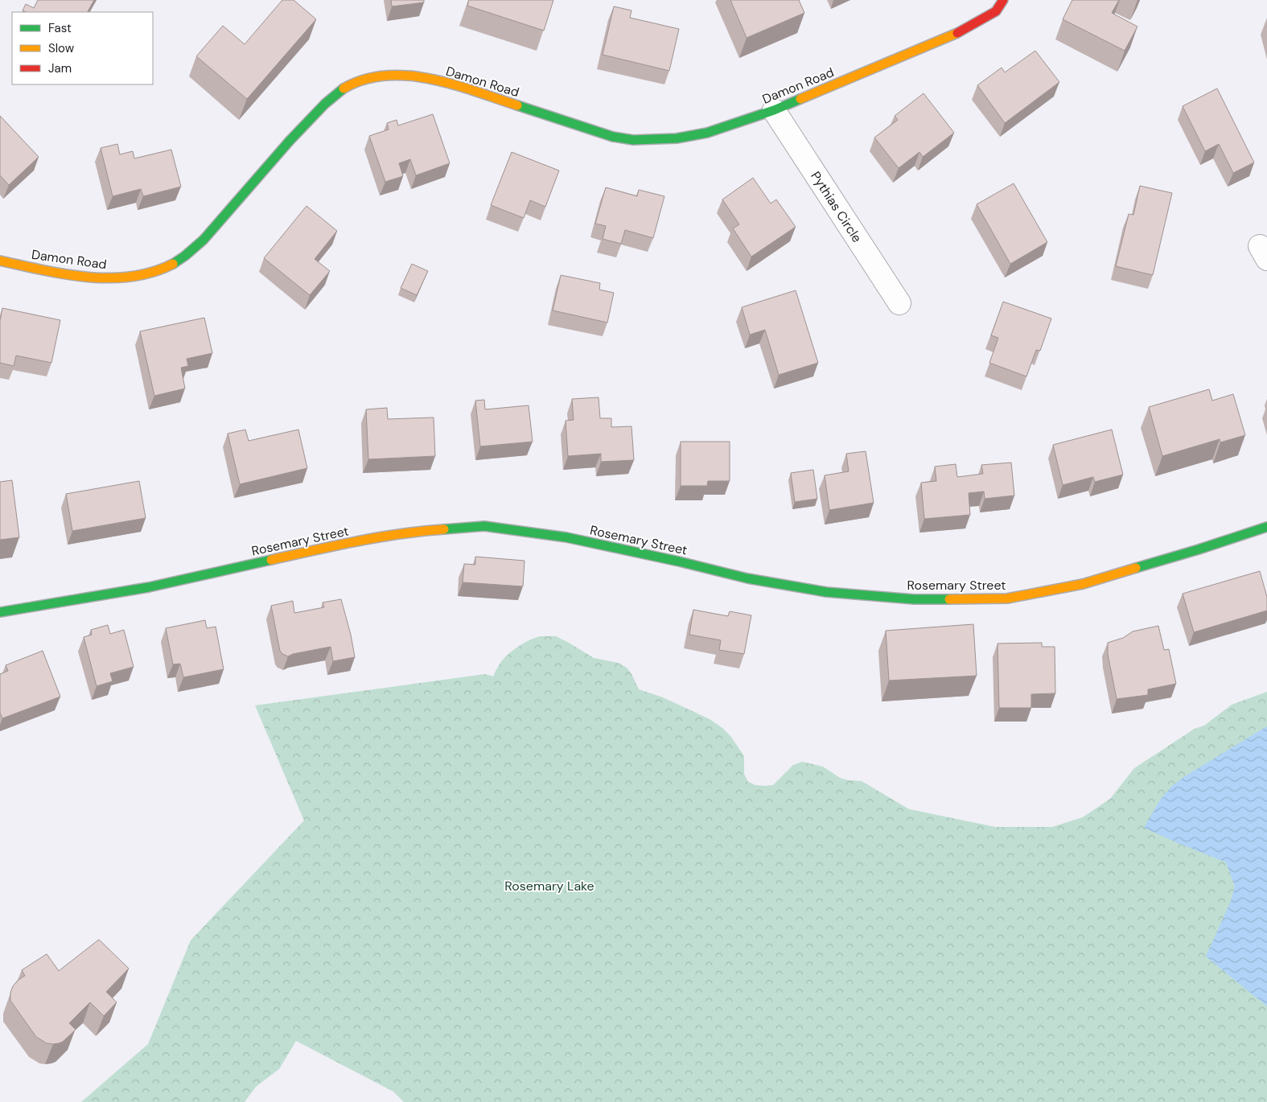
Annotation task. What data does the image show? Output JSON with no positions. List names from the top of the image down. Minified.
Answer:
{"streets":{"street":["Damon Road","Pythias Circle","Rosemary Street"]},"crossings":[["Damon Road","Pythias Circle"]],"parks":["Rosemary Lake"],"legend":["Fast","Slow","Jam"]}
